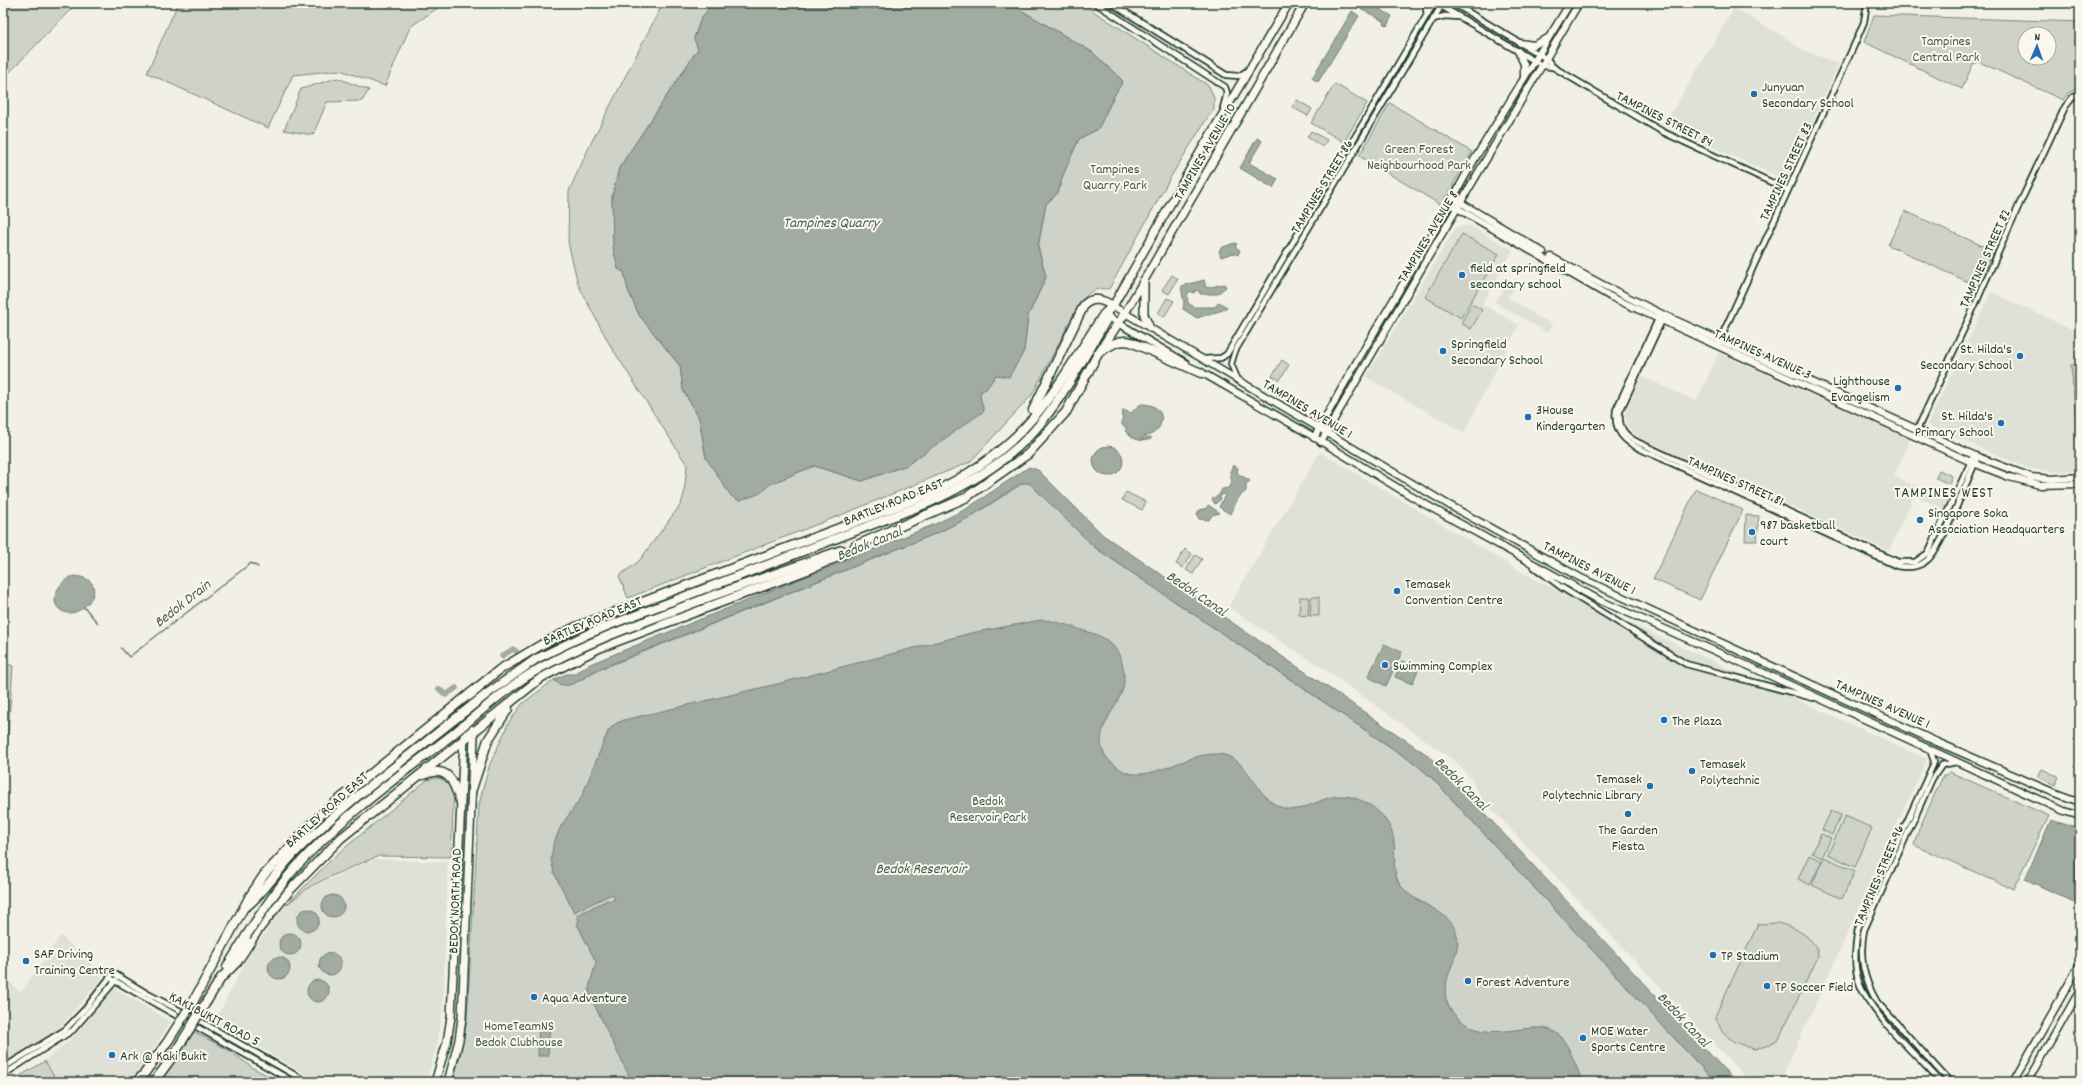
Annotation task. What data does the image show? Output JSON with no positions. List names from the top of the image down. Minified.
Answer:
{"streets":{"highway":["BARTLEY ROAD EAST"],"main road":["TAMPINES AVENUE 10","TAMPINES AVENUE 8","TAMPINES AVENUE 3","TAMPINES AVENUE 1","BEDOK NORTH ROAD"],"street":["TAMPINES STREET 84","TAMPINES STREET 83","TAMPINES STREET 86","TAMPINES STREET 82","TAMPINES STREET 81","TAMPINES STREET 96","KAKI BUKIT ROAD 5"]},"crossings":[["TAMPINES STREET 84","TAMPINES STREET 83"],["TAMPINES STREET 84","TAMPINES AVENUE 8"],["TAMPINES AVENUE 10","TAMPINES AVENUE 1"],["TAMPINES AVENUE 10","BARTLEY ROAD EAST"],["TAMPINES STREET 83","TAMPINES AVENUE 3"],["TAMPINES STREET 86","TAMPINES AVENUE 1"],["TAMPINES AVENUE 8","TAMPINES AVENUE 3"],["TAMPINES AVENUE 8","TAMPINES AVENUE 1"],["TAMPINES STREET 82","TAMPINES AVENUE 3"],["TAMPINES AVENUE 3","TAMPINES STREET 81"],["TAMPINES AVENUE 1","BARTLEY ROAD EAST"],["TAMPINES AVENUE 1","TAMPINES STREET 96"]],"districts":["TAMPINES WEST"],"water":["Tampines Quarry","Bedok Canal","Bedok Drain","Bedok Reservoir"],"parks":["Tampines Central Park","Green Forest Neighbourhood Park","Tampines Quarry Park","Bedok Reservoir Park","HomeTeamNS Bedok Clubhouse"],"places":["Junyuan Secondary School","field at springfield secondary school","Springfield Secondary School","St. Hilda's Secondary School","Lighthouse Evangelism","3House Kindergarten","St. Hilda's Primary School","Singapore Soka Association Headquarters","987 basketball court","Temasek Convention Centre","Swimming Complex","The Plaza","Temasek Polytechnic","Temasek Polytechnic Library","The Garden Fiesta","TP Stadium","SAF Driving Training Centre","Forest Adventure","TP Soccer Field","Aqua Adventure","MOE Water Sports Centre","Ark @ Kaki Bukit"],"north":"top"}
